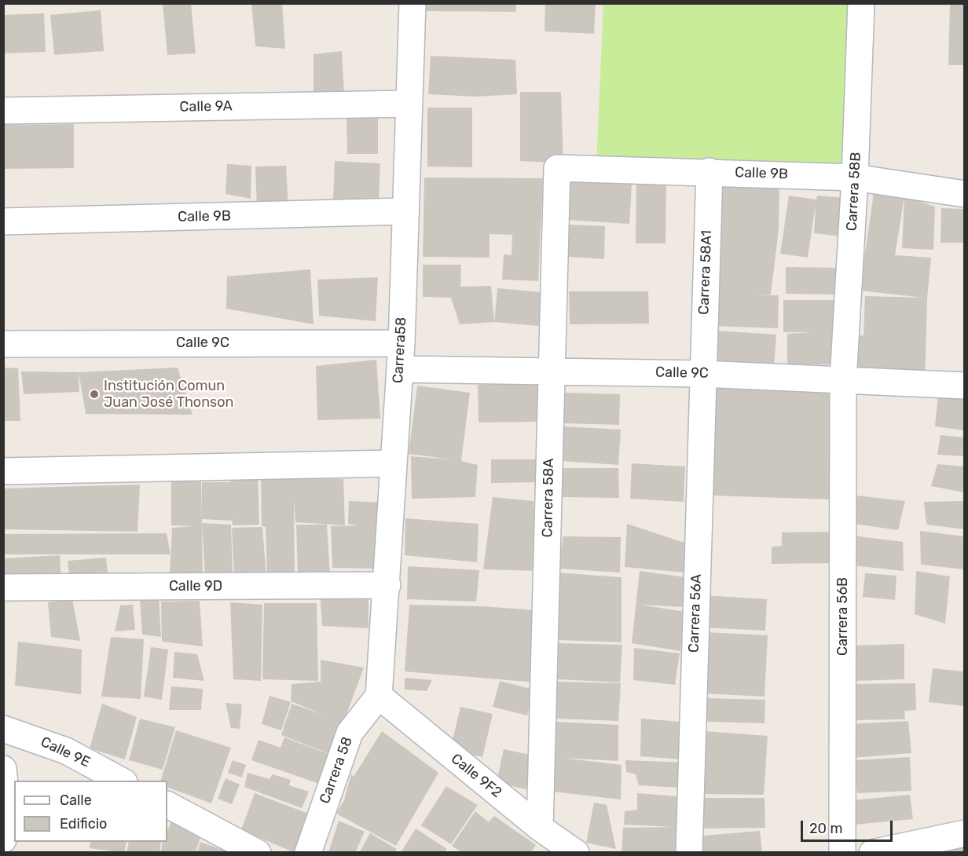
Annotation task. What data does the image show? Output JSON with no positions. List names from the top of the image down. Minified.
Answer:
{"streets":{"street":["Calle 9A","Calle 9B","Carrera 58B","Carrera 58A1","Calle 9C","Carrera58","Carrera 58A","Calle 9D","Carrera 56A","Carrera 56B","Calle 9E","Carrera 58","Calle 9F2"]},"crossings":[["Calle 9A","Carrera58"],["Calle 9B","Carrera 58B"],["Calle 9B","Carrera 58A1"],["Calle 9B","Carrera58"],["Calle 9B","Carrera 58A"],["Carrera 58B","Calle 9C"],["Carrera 58B","Carrera 56B"],["Carrera 58A1","Calle 9C"],["Carrera 58A1","Carrera 56A"],["Calle 9C","Carrera58"],["Calle 9C","Carrera 58A"],["Calle 9C","Carrera 56A"],["Calle 9C","Carrera 56B"],["Carrera58","Calle 9D"],["Carrera58","Carrera 58"],["Carrera58","Calle 9F2"],["Carrera 58A","Calle 9F2"],["Carrera 58","Calle 9F2"]],"places":["Institución Comun Juan José Thonson"],"legend":["Calle","Edificio"],"scale_bar":"20 m"}
